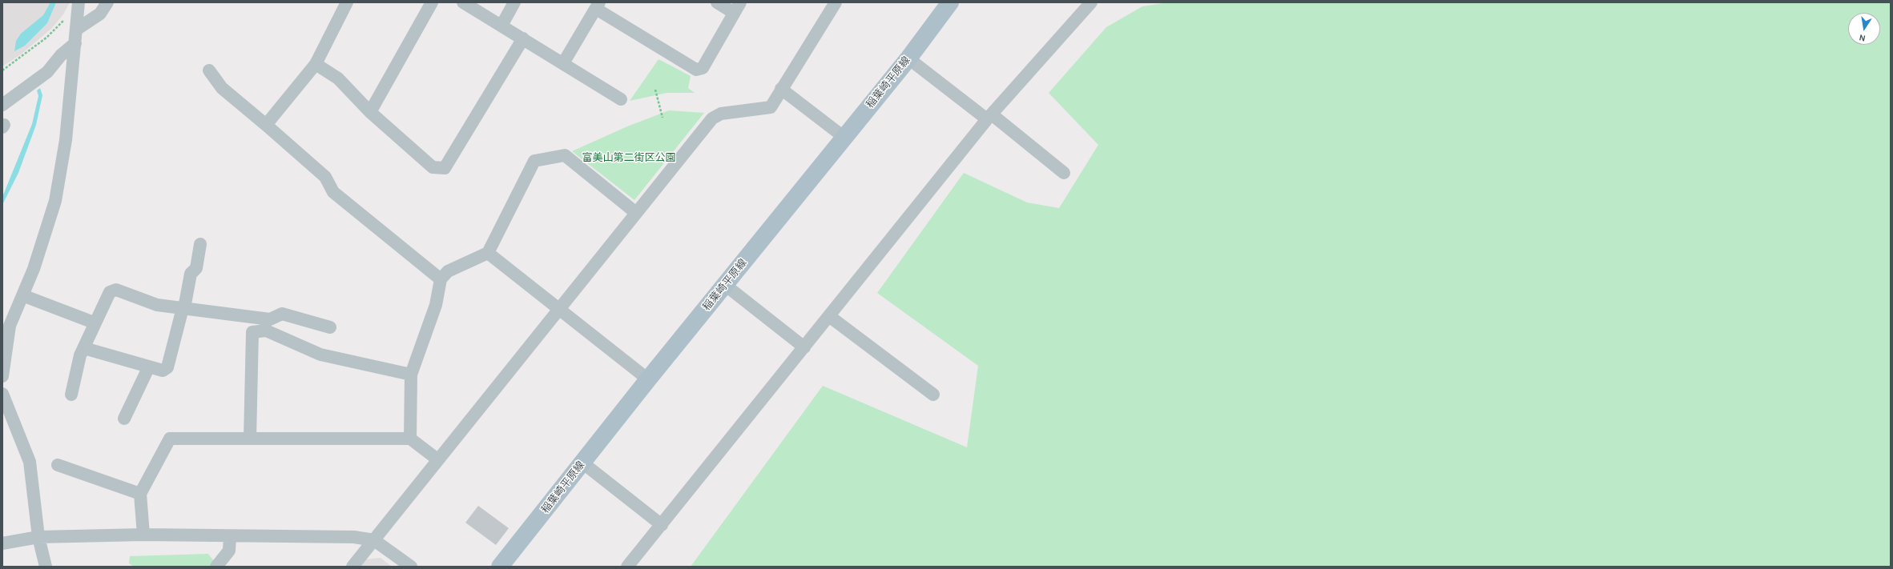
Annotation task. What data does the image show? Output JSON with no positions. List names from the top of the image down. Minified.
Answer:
{"streets":{"main road":["稲葉崎平原線"]},"parks":["富美山第二街区公園"],"north":"bottom"}
